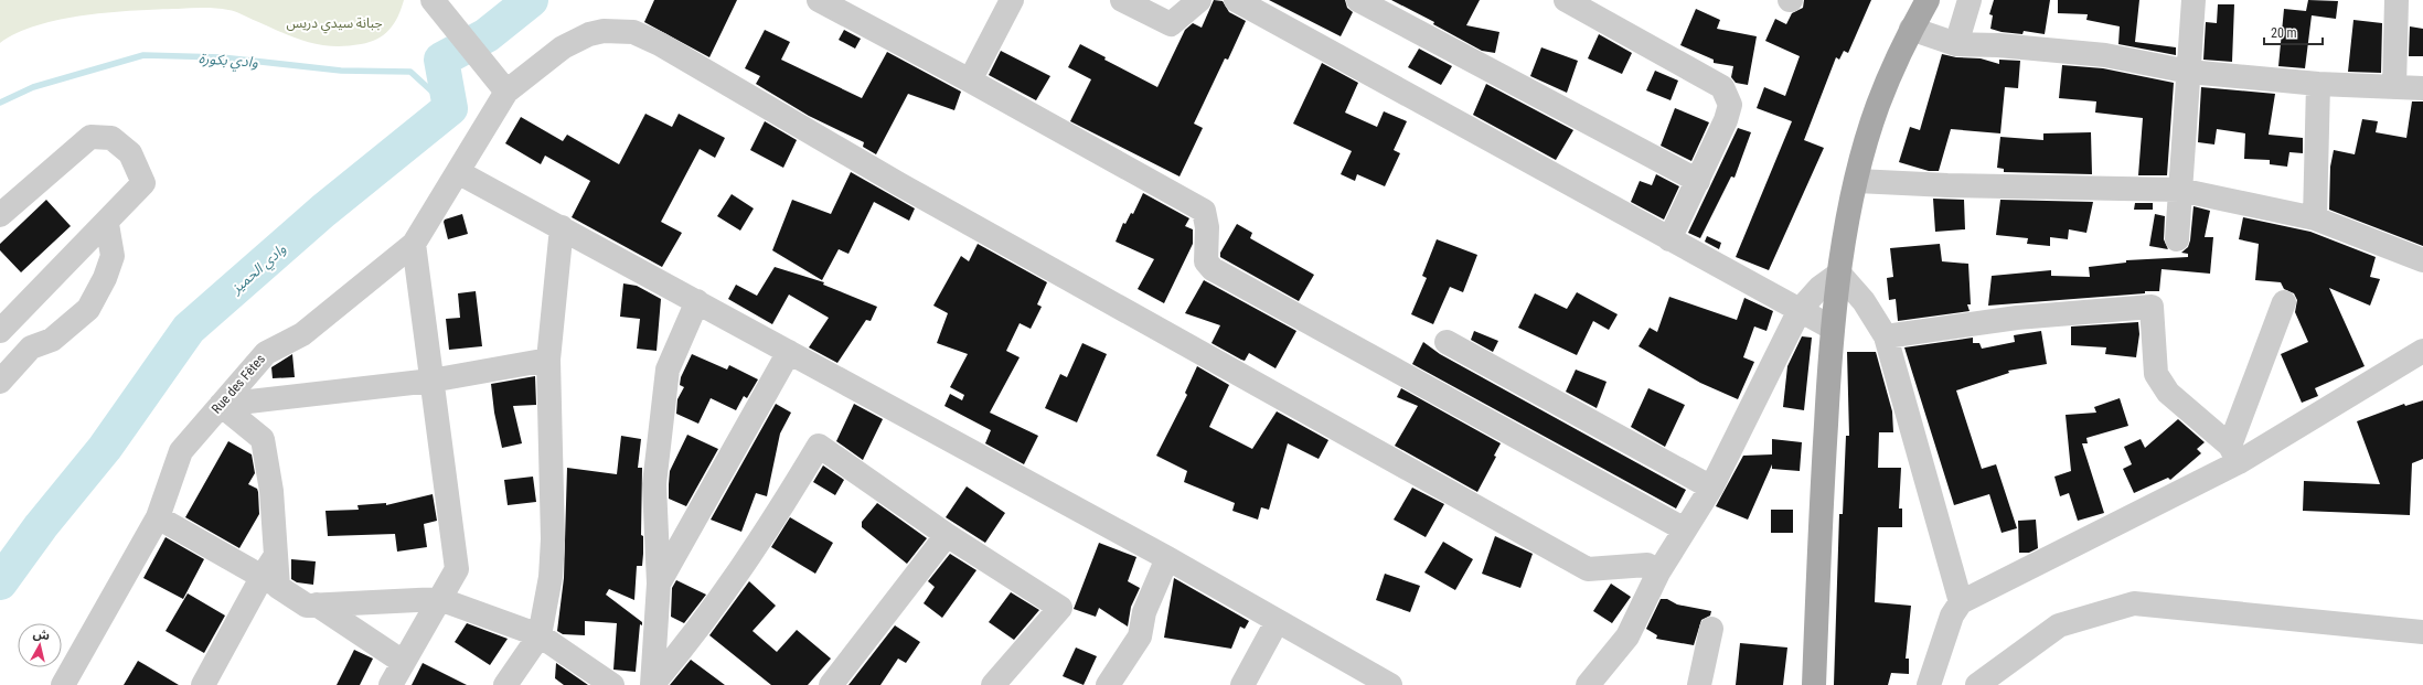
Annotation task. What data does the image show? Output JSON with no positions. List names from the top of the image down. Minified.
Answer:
{"streets":{"street":["Rue des Fêtes"]},"water":["وادي بكورة","وادي الحميز"],"parks":["جبانة سيدي دريس"],"scale_bar":"20 m","north":"top"}
